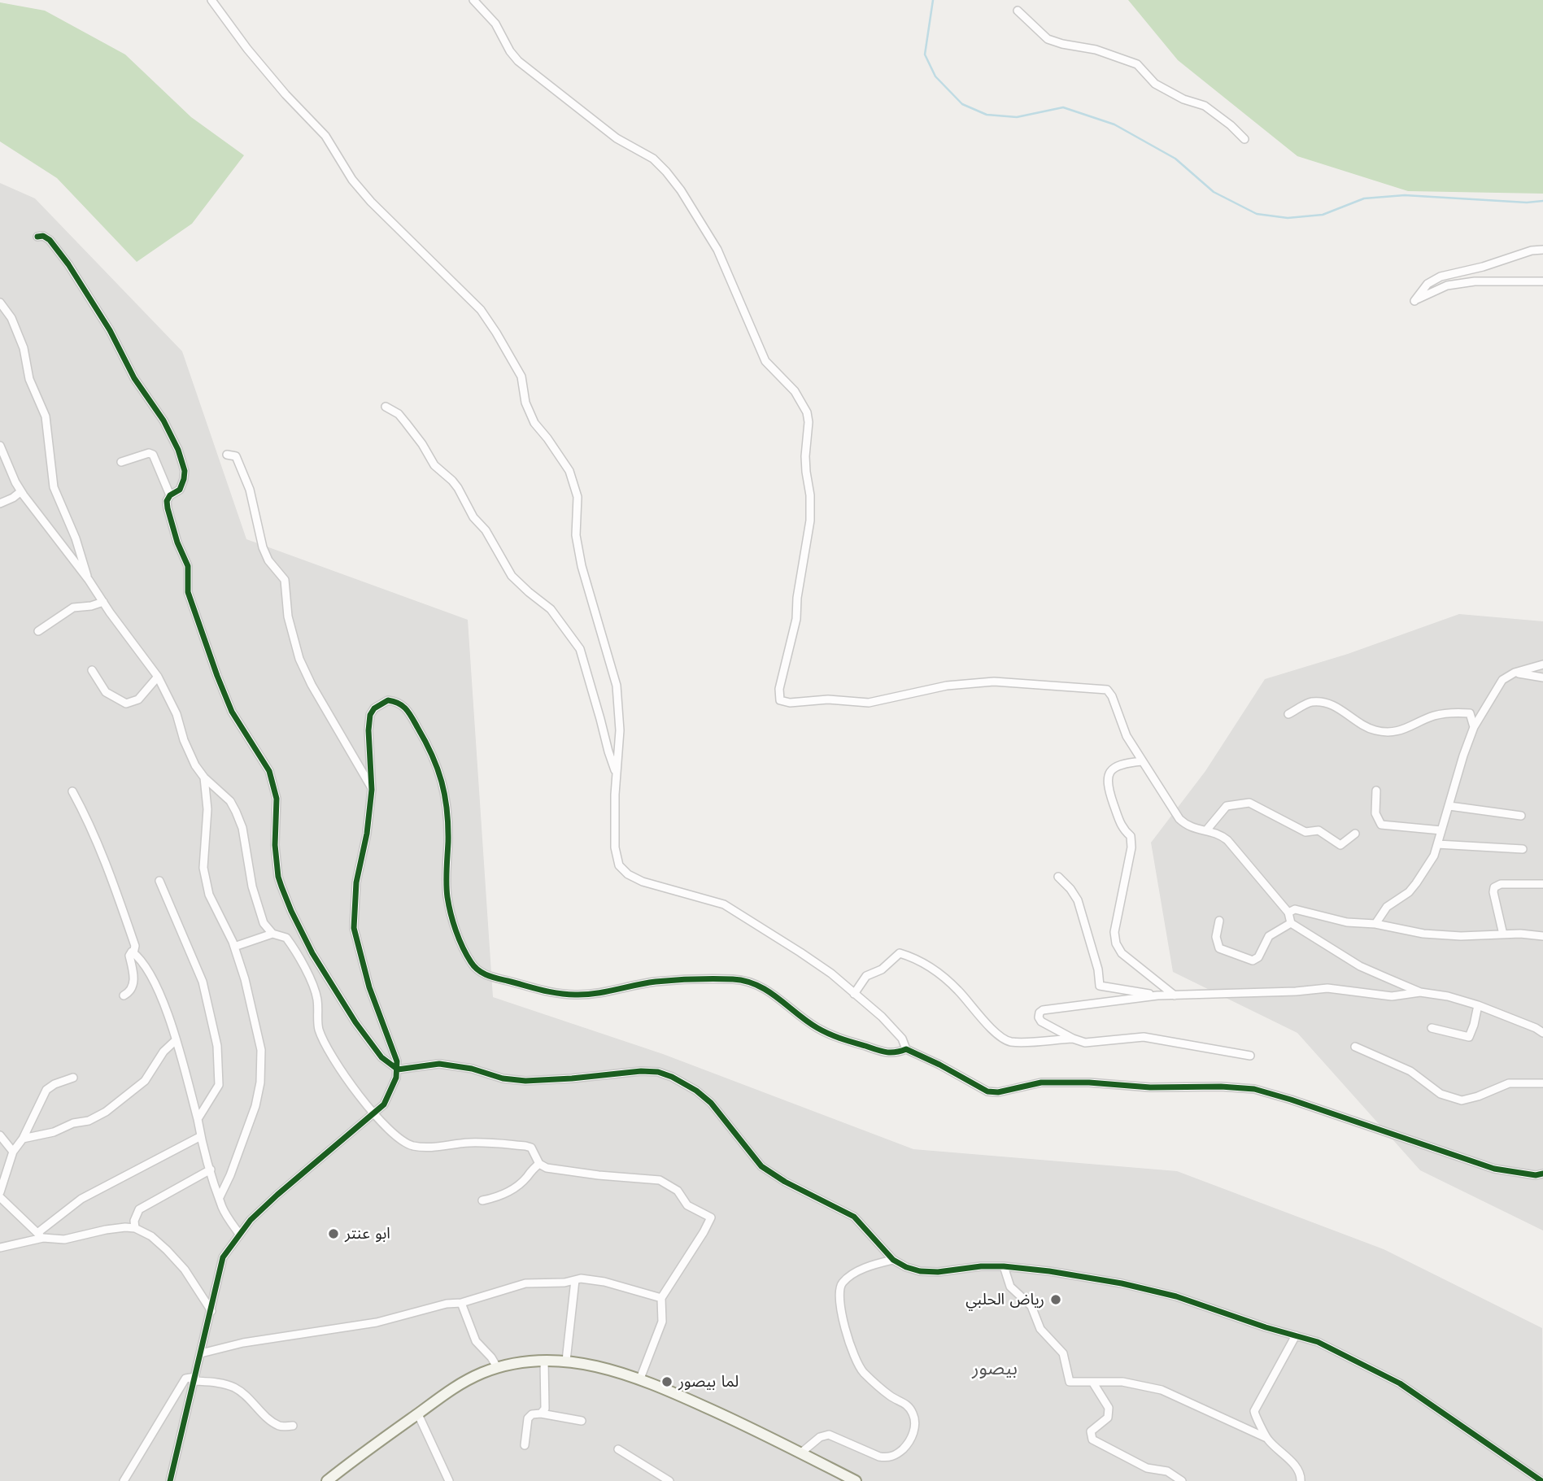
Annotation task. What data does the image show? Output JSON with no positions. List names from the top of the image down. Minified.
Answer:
{"districts":["بيصور"],"places":["ابو عنتر","رياض الحلبي","لما بيصور"]}
